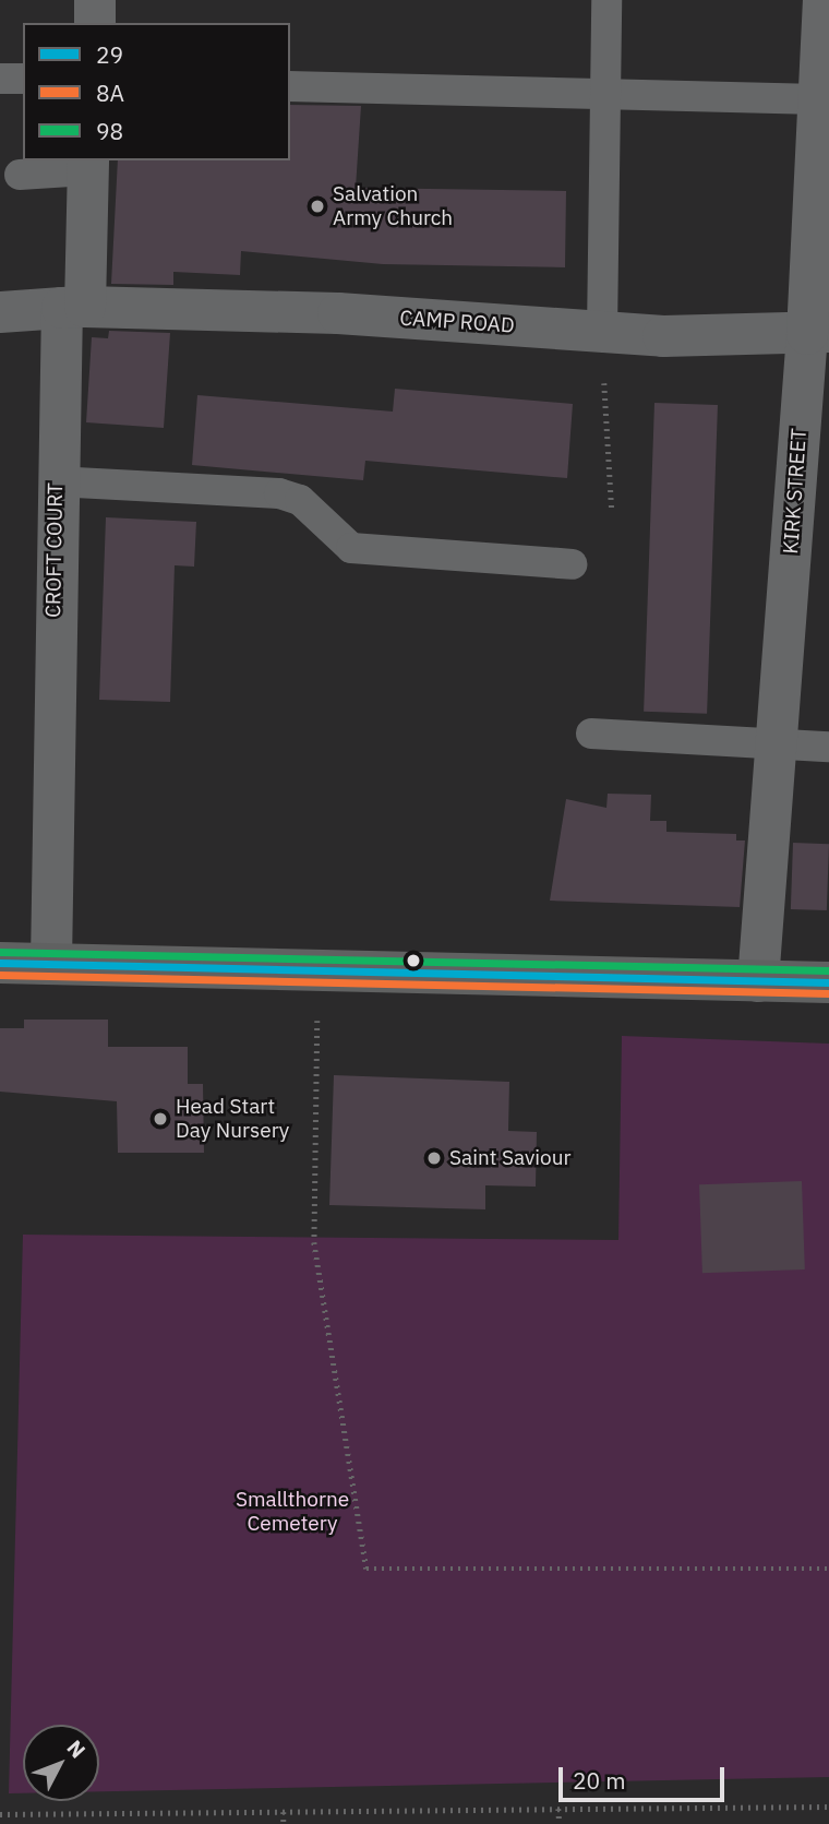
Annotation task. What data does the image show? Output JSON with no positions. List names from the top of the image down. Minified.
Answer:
{"streets":{"street":["CAMP ROAD","KIRK STREET","CROFT COURT"]},"crossings":[["CAMP ROAD","KIRK STREET"],["CAMP ROAD","CROFT COURT"]],"parks":["Smallthorne Cemetery"],"places":["Salvation Army Church","Head Start Day Nursery","Saint Saviour"],"lines":["transit line 98","transit line 29","transit line 8A"],"legend":["29","8A","98"],"scale_bar":"20 m","north":"top right"}
